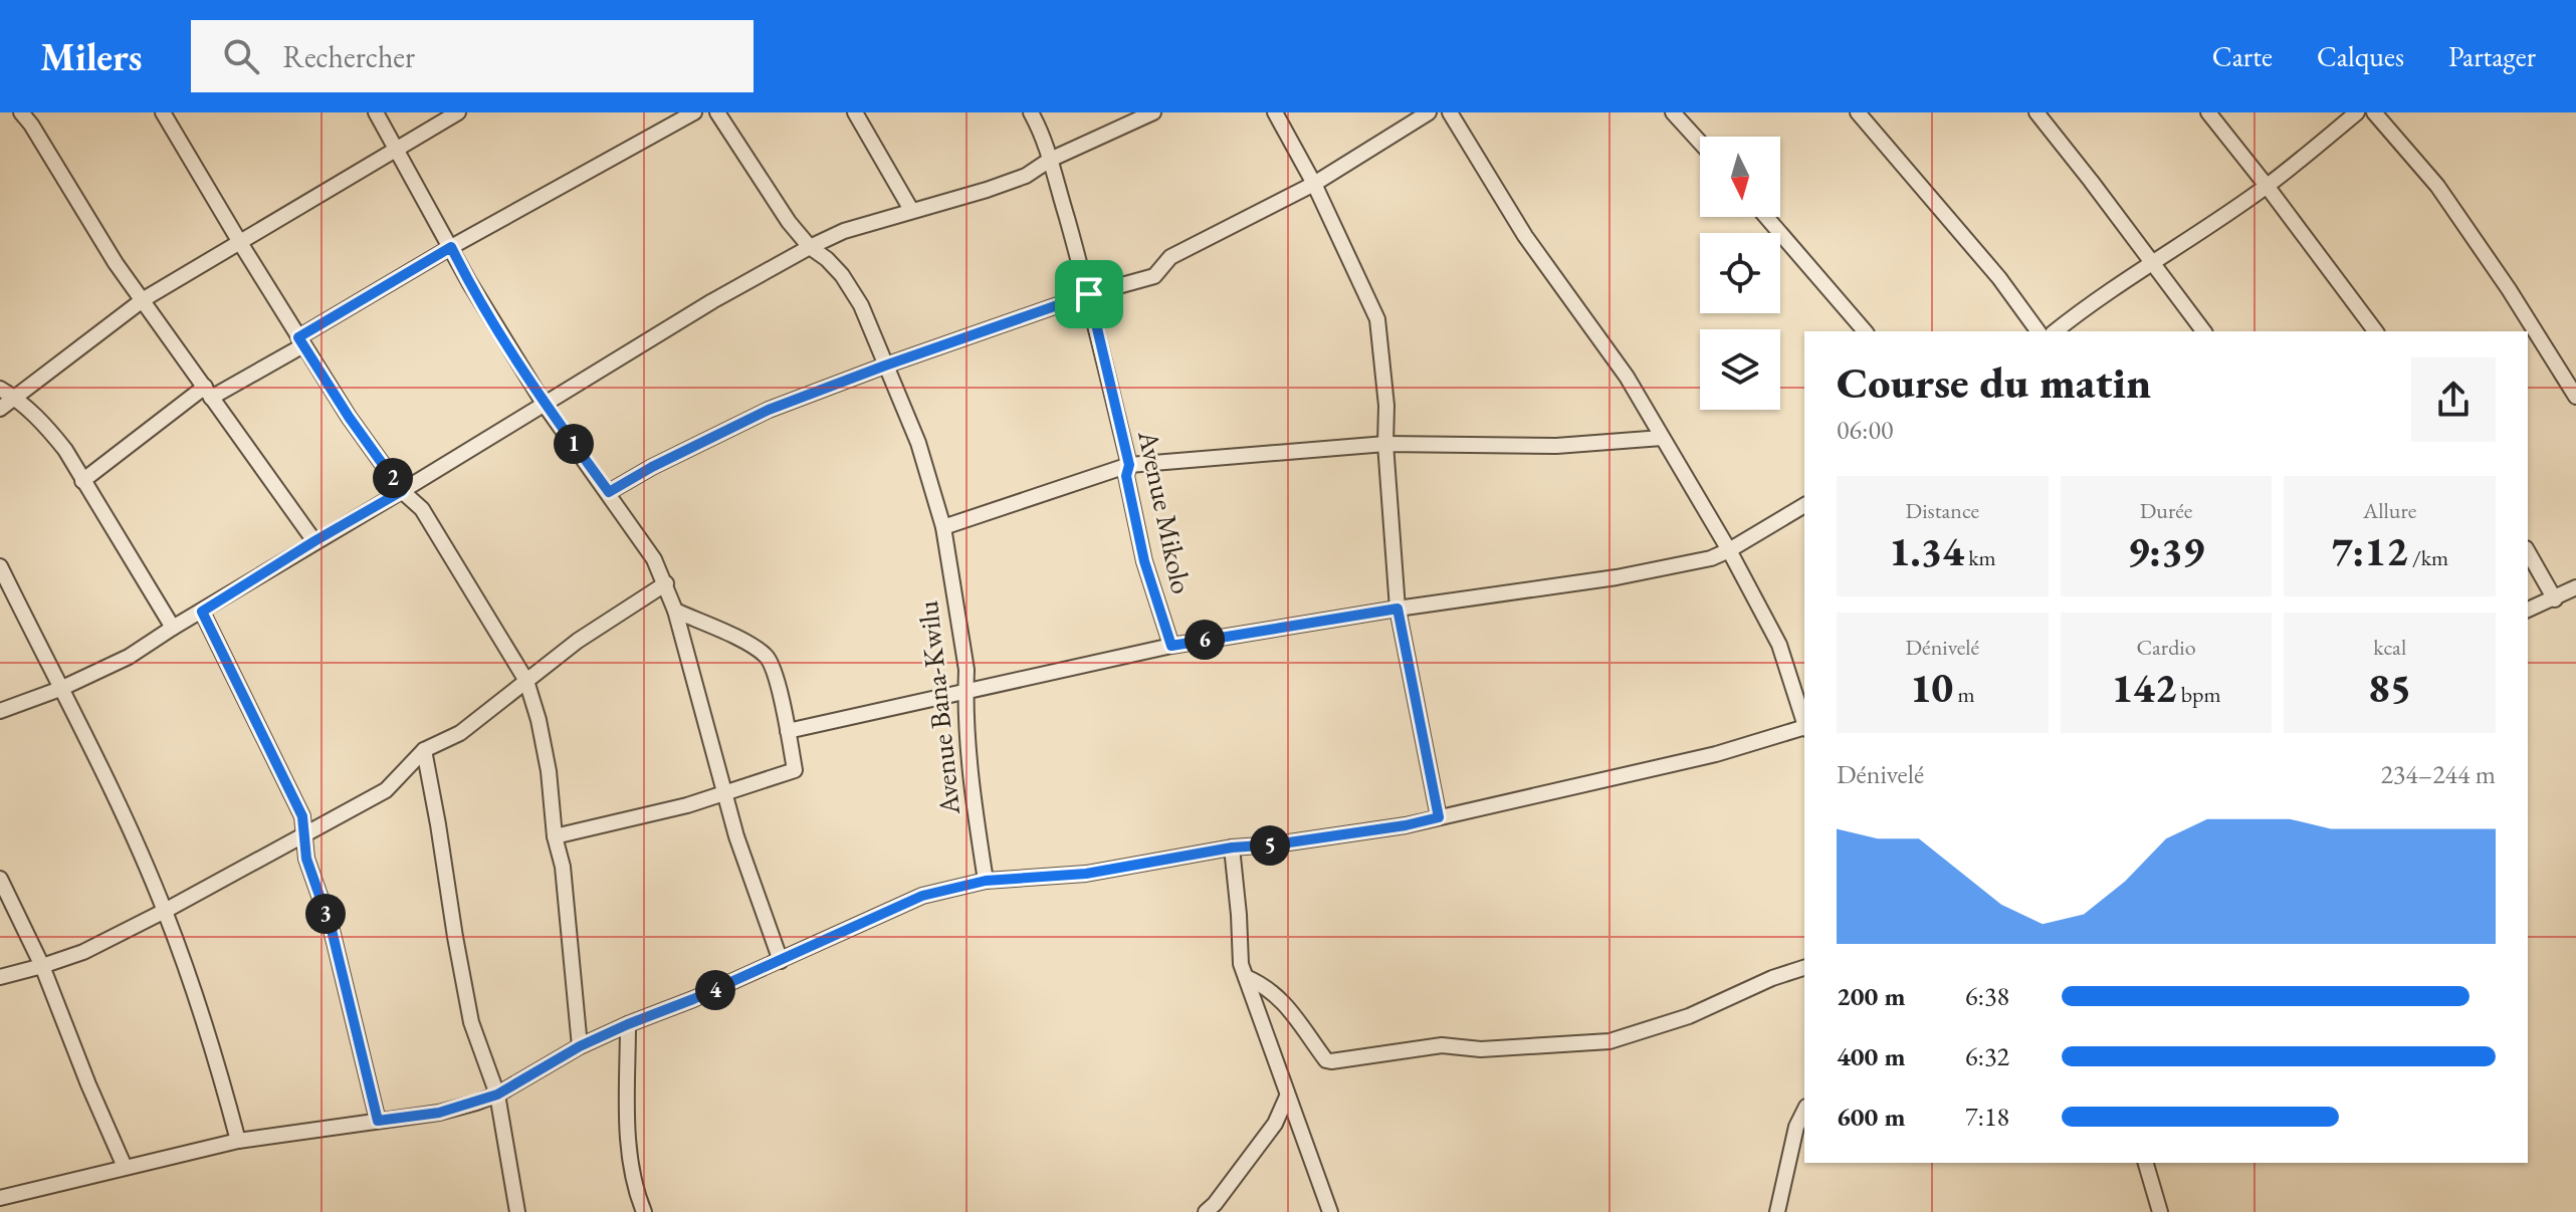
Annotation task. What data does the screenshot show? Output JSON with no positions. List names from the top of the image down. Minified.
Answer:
{"streets":{"street":["Avenue Mikolo","Avenue Bana-Kwilu"]},"north":"bottom","page":{"header":"Milers","search":"Rechercher","nav":["Carte","Calques","Partager"],"heading":["Course du matin","06:00"],"pins":["1","2","6","5","3","4"],"stats":[["Distance","1.34 km"],["Durée","9:39"],["Allure","7:12 /km"],["Dénivelé","10 m"],["Cardio","142 bpm"],["kcal","85"]],"chart":["Dénivelé","234–244 m"],"list":[{"name":"200 m","note":"6:38"},{"name":"400 m","note":"6:32"},{"name":"600 m","note":"7:18"}]}}
